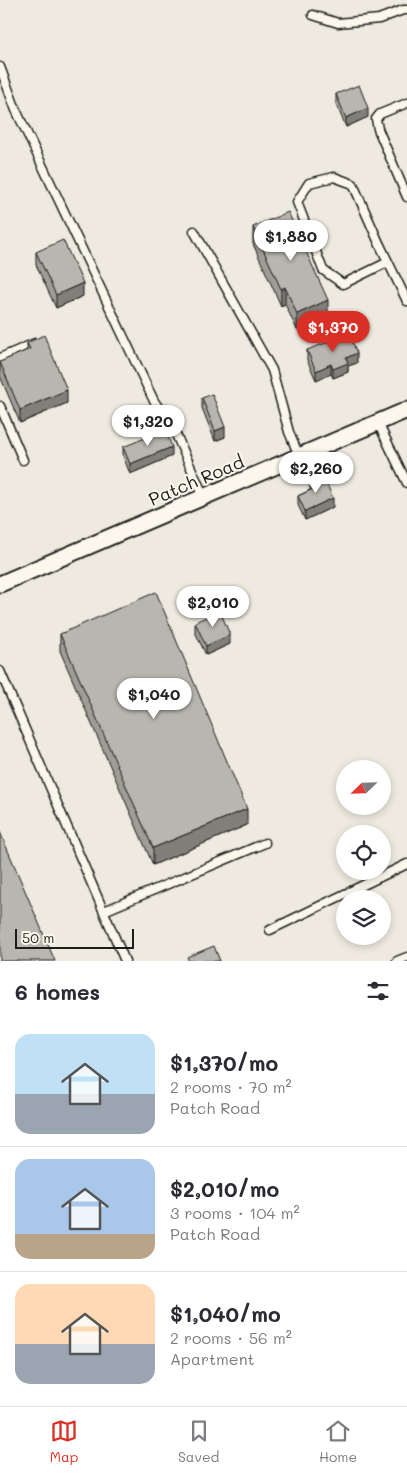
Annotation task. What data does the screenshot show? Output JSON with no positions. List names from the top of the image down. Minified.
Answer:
{"streets":{"street":["Patch Road"]},"scale_bar":"50 m","north":"bottom left","page":{"price":["$1,880","$1,370","$1,320","$2,260","$2,010","$1,040"],"scale":"50 m","heading":"6 homes","list":[{"name":"$1,370/mo","note":"2 rooms · 70 m² · Patch Road"},{"name":"$2,010/mo","note":"3 rooms · 104 m² · Patch Road"},{"name":"$1,040/mo","note":"2 rooms · 56 m² · Apartment"}],"tabs":["Map","Saved","Home"]}}
